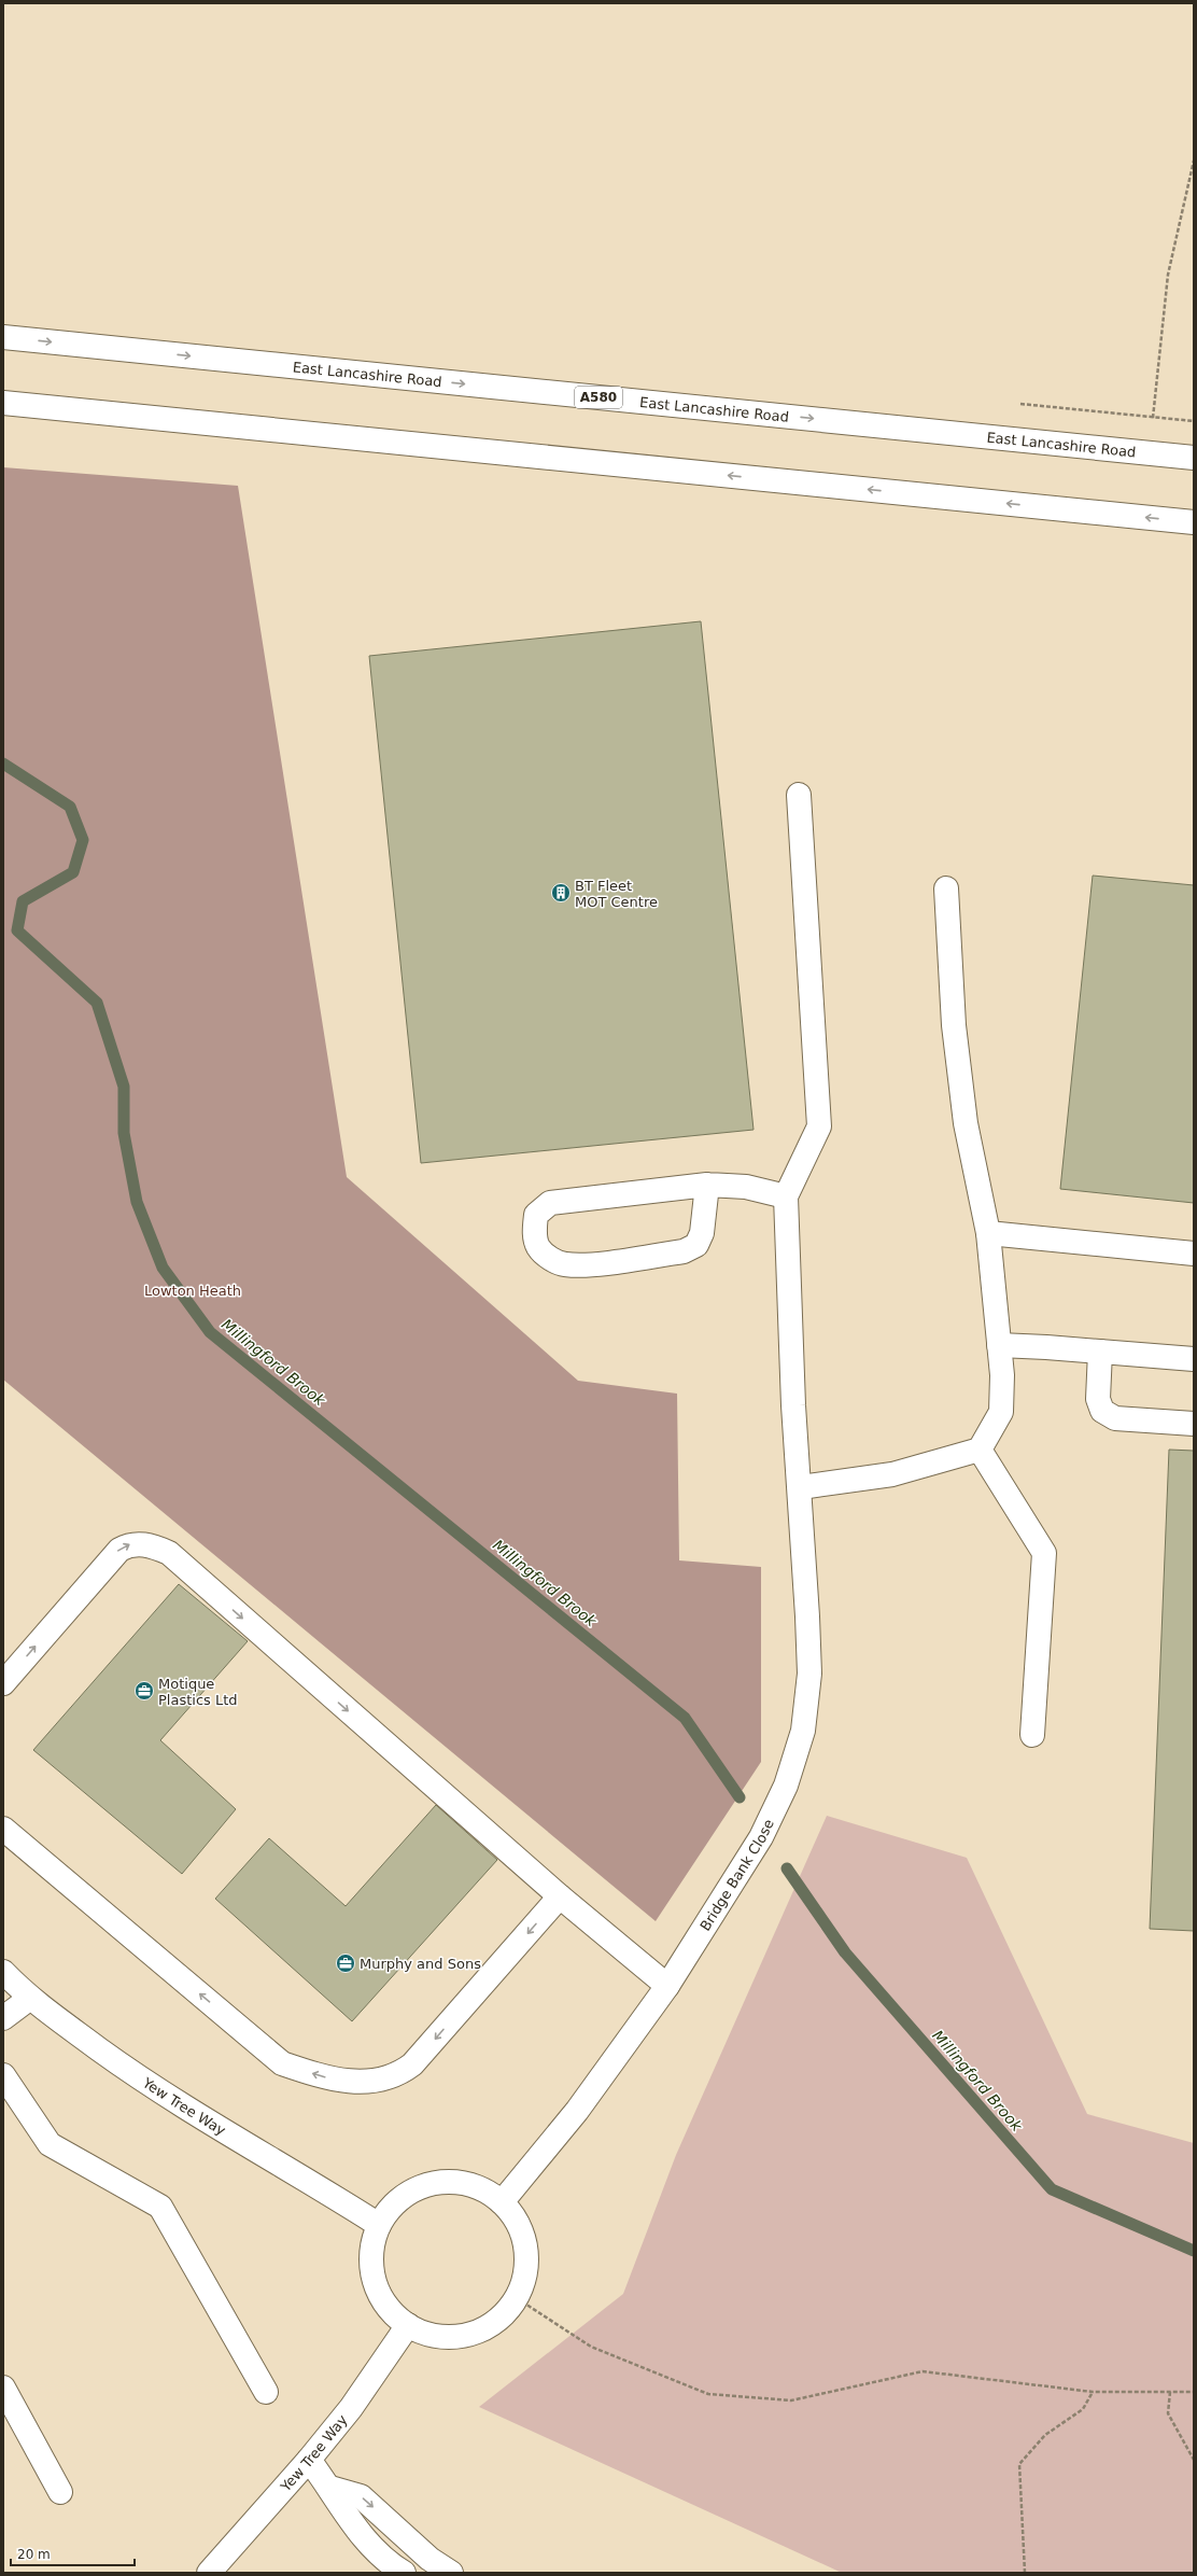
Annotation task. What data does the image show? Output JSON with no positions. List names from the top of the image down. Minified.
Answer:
{"streets":{"main road":["East Lancashire Road","A580","Bridge Bank Close","Yew Tree Way"]},"water":["Millingford Brook"],"parks":["Lowton Heath"],"places":{"building":["BT Fleet MOT Centre"],"office":["Motique Plastics Ltd","Murphy and Sons"]},"scale_bar":"20 m"}
